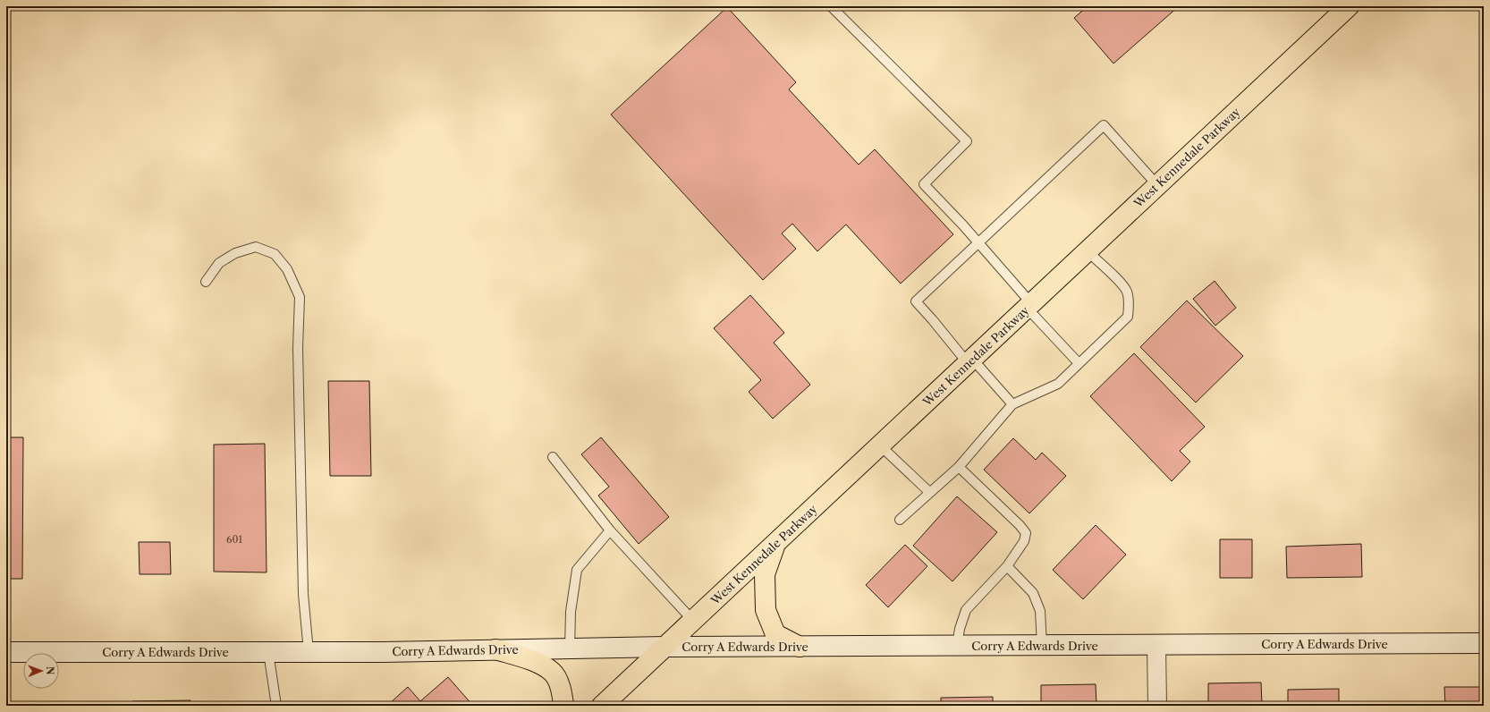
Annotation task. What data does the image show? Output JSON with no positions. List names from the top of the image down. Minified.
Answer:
{"streets":{"main road":["West Kennedale Parkway"],"street":["Corry A Edwards Drive"]},"crossings":[["West Kennedale Parkway","Corry A Edwards Drive"]],"house_numbers":["601"],"north":"right"}
